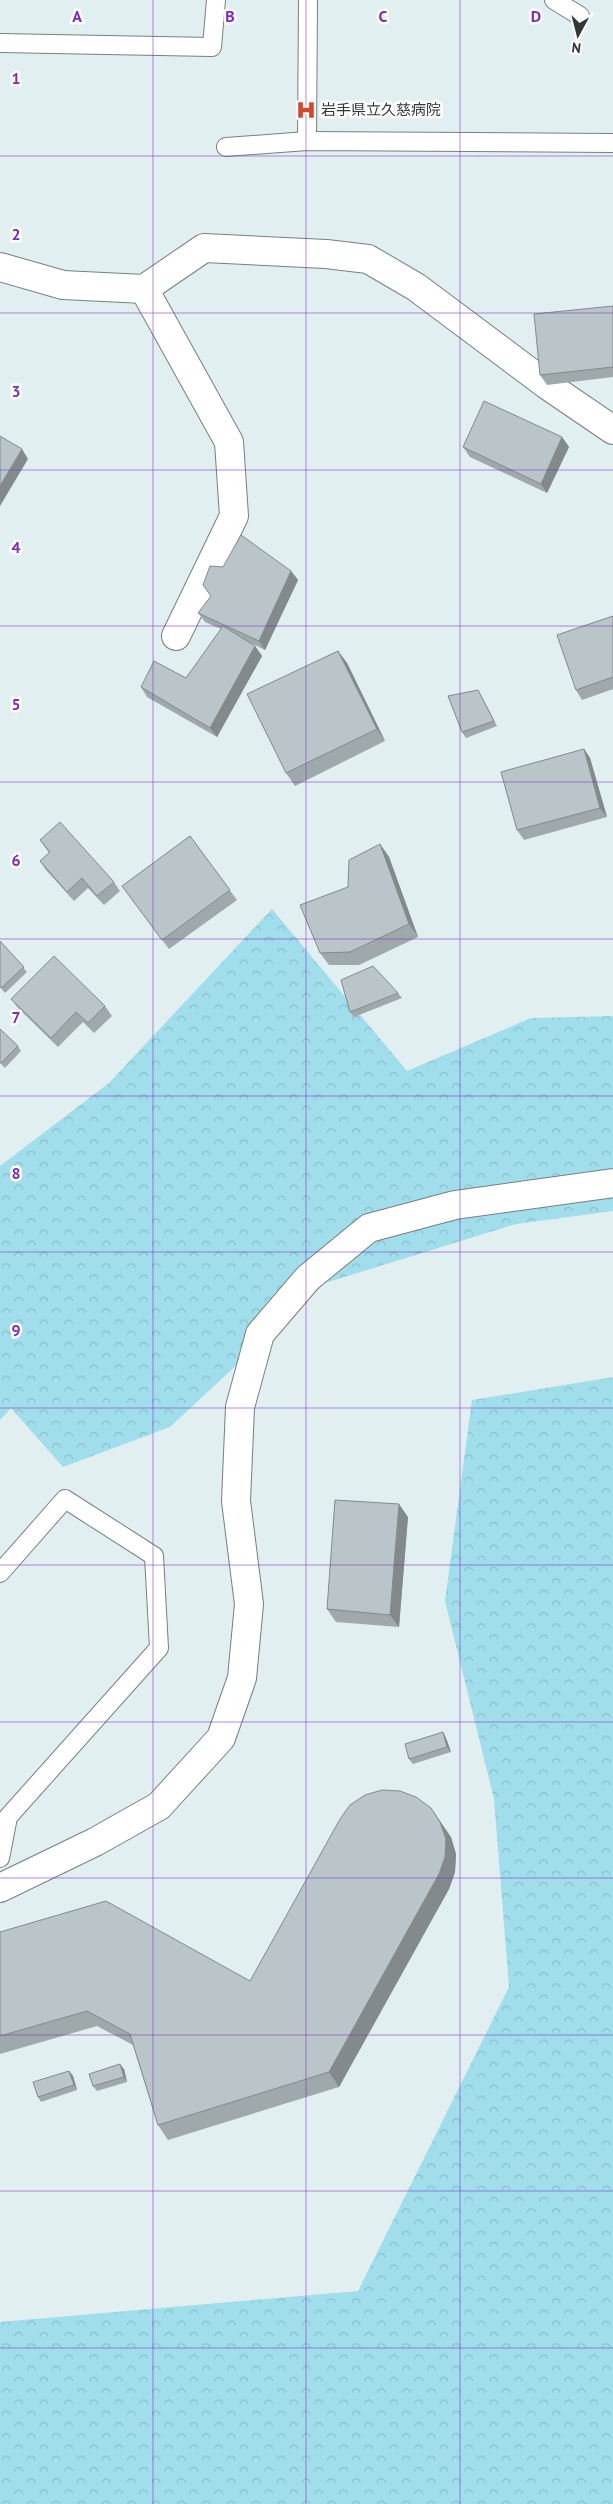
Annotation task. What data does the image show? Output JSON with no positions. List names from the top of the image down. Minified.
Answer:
{"places":{"hospital":["岩手県立久慈病院"]},"north":"bottom","grid":{"columns":["A","B","C","D"],"rows":["1","2","3","4","5","6","7","8","9"]}}
